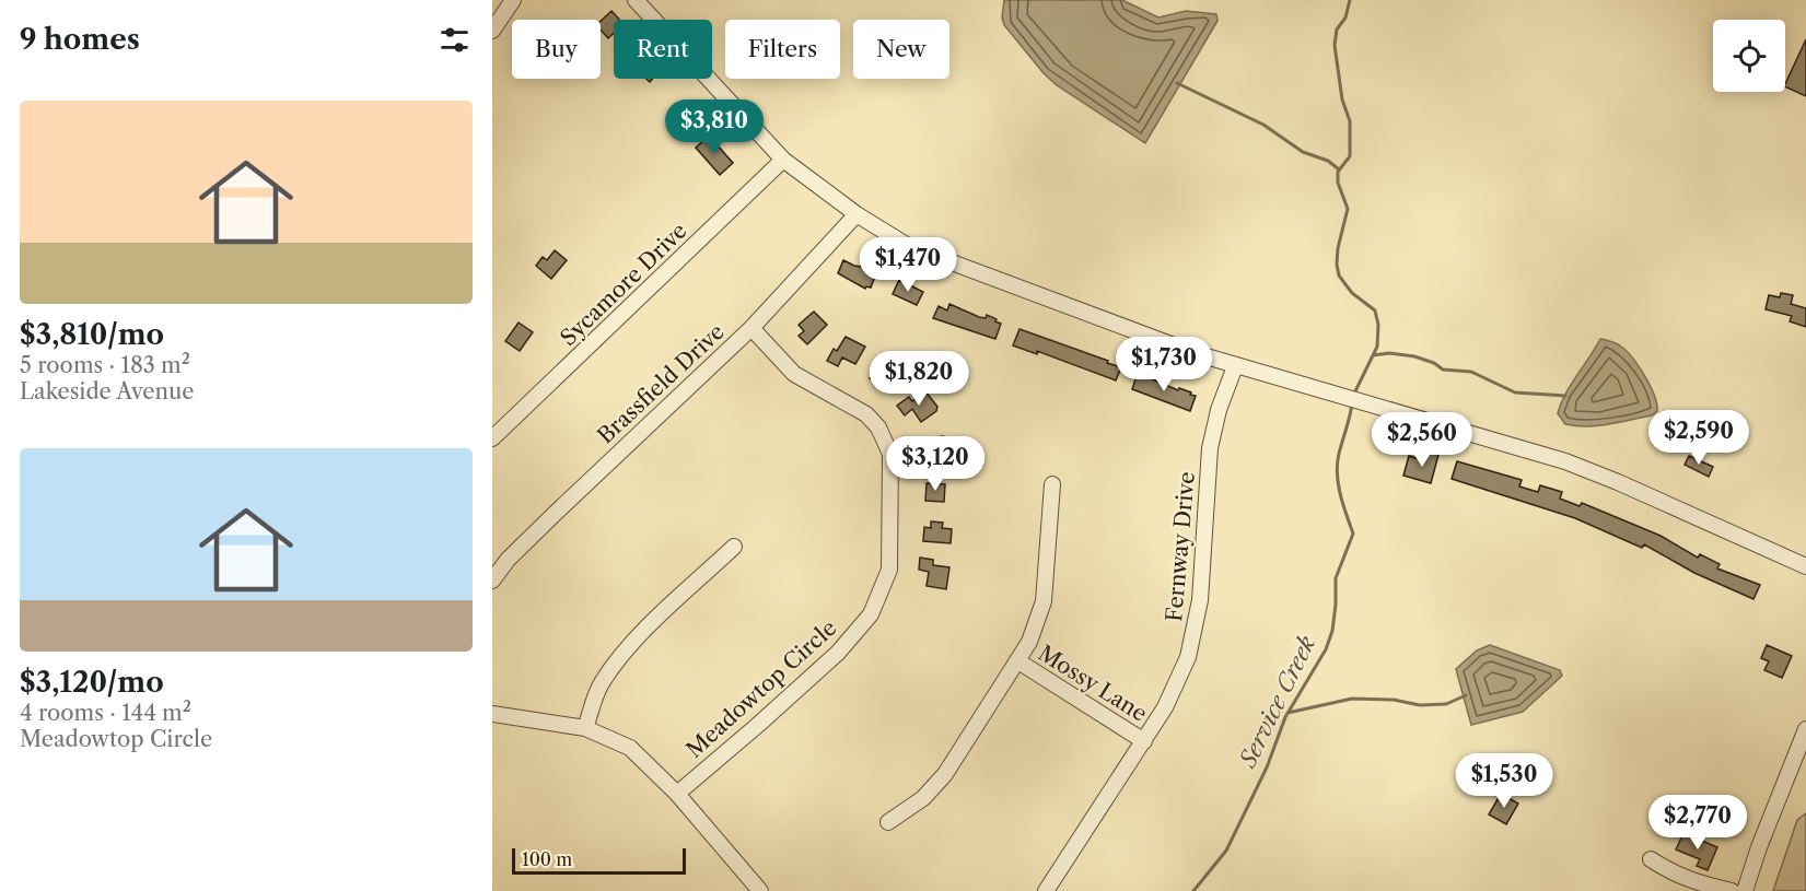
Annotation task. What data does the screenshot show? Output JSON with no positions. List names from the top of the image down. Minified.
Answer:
{"streets":{"street":["Sycamore Drive","Brassfield Drive","Fernway Drive","Mossy Lane","Meadowtop Circle"]},"crossings":[["Brassfield Drive","Meadowtop Circle"],["Fernway Drive","Mossy Lane"]],"water":["Service Creek"],"scale_bar":"100 m","page":{"heading":"9 homes","chip":["Buy","Rent","Filters","New"],"list":[{"name":"$3,810/mo","note":"5 rooms · 183 m² · Lakeside Avenue"},{"name":"$3,120/mo","note":"4 rooms · 144 m² · Meadowtop Circle"}],"price":["$3,810","$1,470","$1,730","$1,820","$2,590","$2,560","$3,120","$1,530","$2,770"],"scale":"100 m"}}
